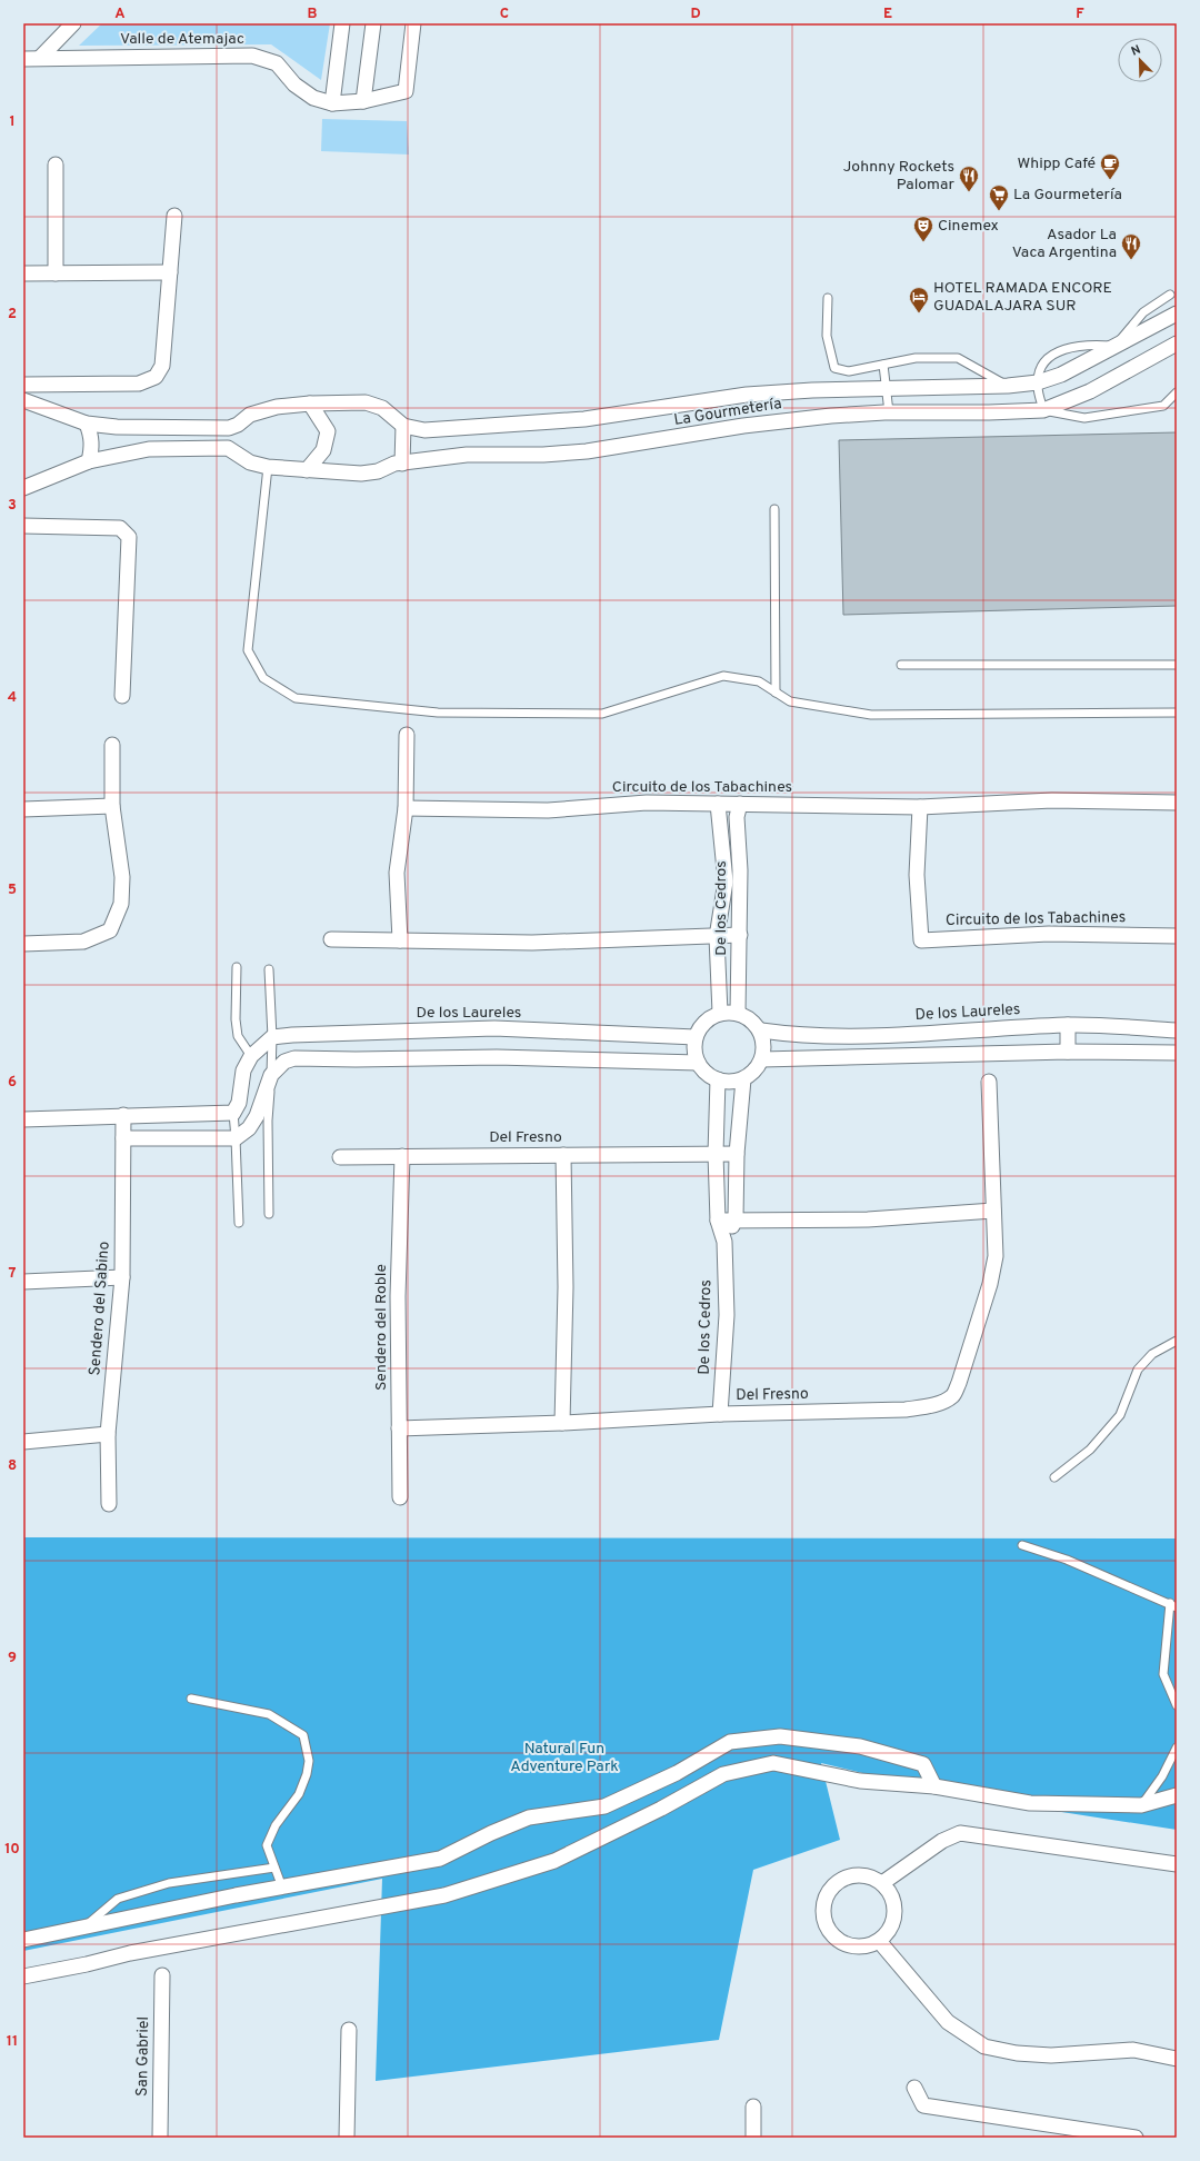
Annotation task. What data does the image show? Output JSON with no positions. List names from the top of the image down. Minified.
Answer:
{"streets":{"street":["Valle de Atemajac","La Gourmetería","Circuito de los Tabachines","De los Cedros","De los Laureles","Del Fresno","Sendero del Sabino","Sendero del Roble","San Gabriel"]},"crossings":[["Circuito de los Tabachines","De los Cedros"],["De los Cedros","De los Laureles"],["De los Cedros","Del Fresno"],["Del Fresno","Sendero del Roble"]],"parks":["Natural Fun Adventure Park"],"places":{"cafe":["Whipp Café"],"restaurant":["Johnny Rockets Palomar","Asador La Vaca Argentina"],"supermarket":["La Gourmetería"],"theatre":["Cinemex"],"hotel":["HOTEL RAMADA ENCORE GUADALAJARA SUR"]},"north":"top left","grid":{"columns":["A","B","C","D","E","F"],"rows":["1","2","3","4","5","6","7","8","9","10","11"]}}
